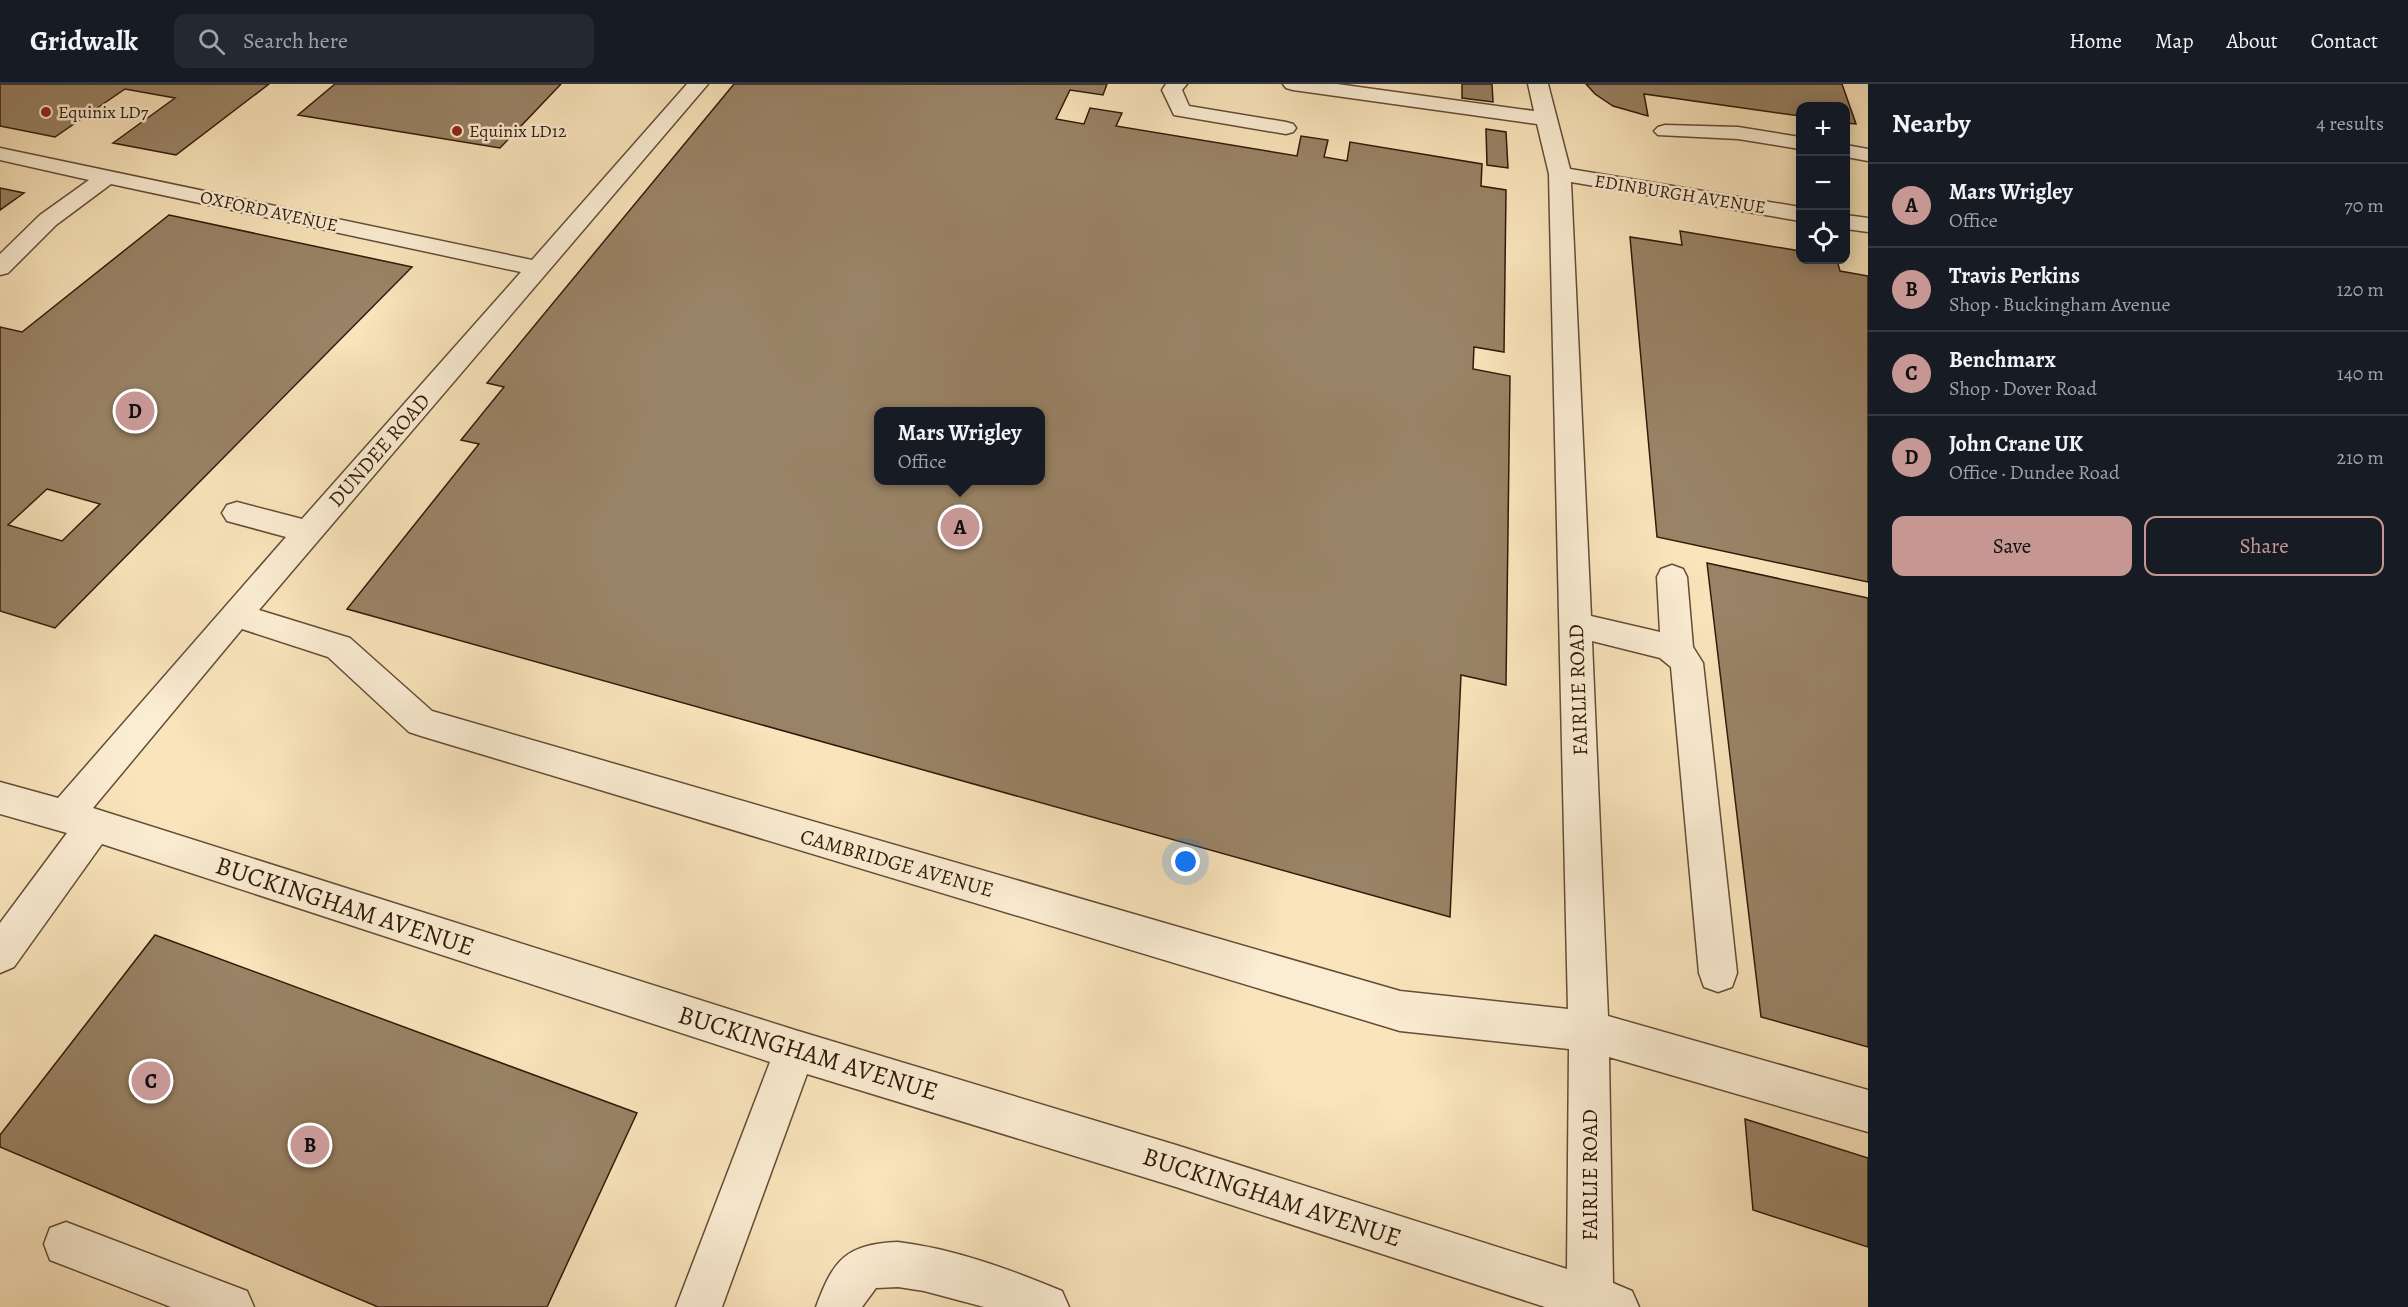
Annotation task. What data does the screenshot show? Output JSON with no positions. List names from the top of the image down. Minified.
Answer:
{"streets":{"street":["EDINBURGH AVENUE","OXFORD AVENUE","DUNDEE ROAD","FAIRLIE ROAD","CAMBRIDGE AVENUE","BUCKINGHAM AVENUE"]},"crossings":[["EDINBURGH AVENUE","FAIRLIE ROAD"],["OXFORD AVENUE","DUNDEE ROAD"],["DUNDEE ROAD","CAMBRIDGE AVENUE"],["DUNDEE ROAD","BUCKINGHAM AVENUE"],["FAIRLIE ROAD","CAMBRIDGE AVENUE"],["FAIRLIE ROAD","BUCKINGHAM AVENUE"]],"places":["Equinix LD7","Equinix LD12"],"page":{"header":"Gridwalk","search":"Search here","nav":["Home","Map","About","Contact"],"heading":["Nearby","4 results"],"map_buttons":["+","−"],"list":[{"mark":"A","name":"Mars Wrigley","note":"Office","value":"70 m"},{"mark":"B","name":"Travis Perkins","note":"Shop · Buckingham Avenue","value":"120 m"},{"mark":"C","name":"Benchmarx","note":"Shop · Dover Road","value":"140 m"},{"mark":"D","name":"John Crane UK","note":"Office · Dundee Road","value":"210 m"}],"pins":["D","A","C","B"],"popup":["Mars Wrigley","Office"],"buttons":["Save","Share"]}}
